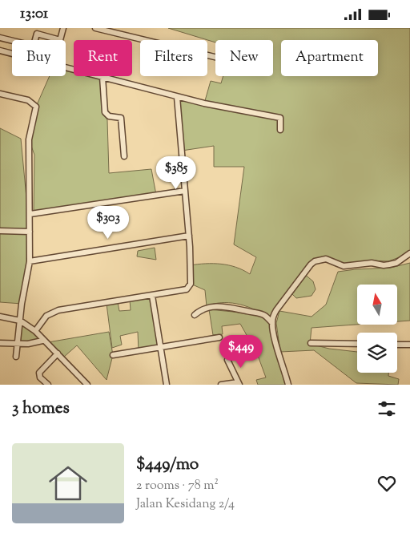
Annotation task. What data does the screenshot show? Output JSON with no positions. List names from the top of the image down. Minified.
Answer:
{"north":"top","page":{"status":"13:01","chip":["Buy","Rent","Filters","New","Apartment"],"price":["$385","$303","$449"],"heading":"3 homes","list":[{"name":"$449/mo","note":"2 rooms · 78 m² · Jalan Kesidang 2/4"}]}}
